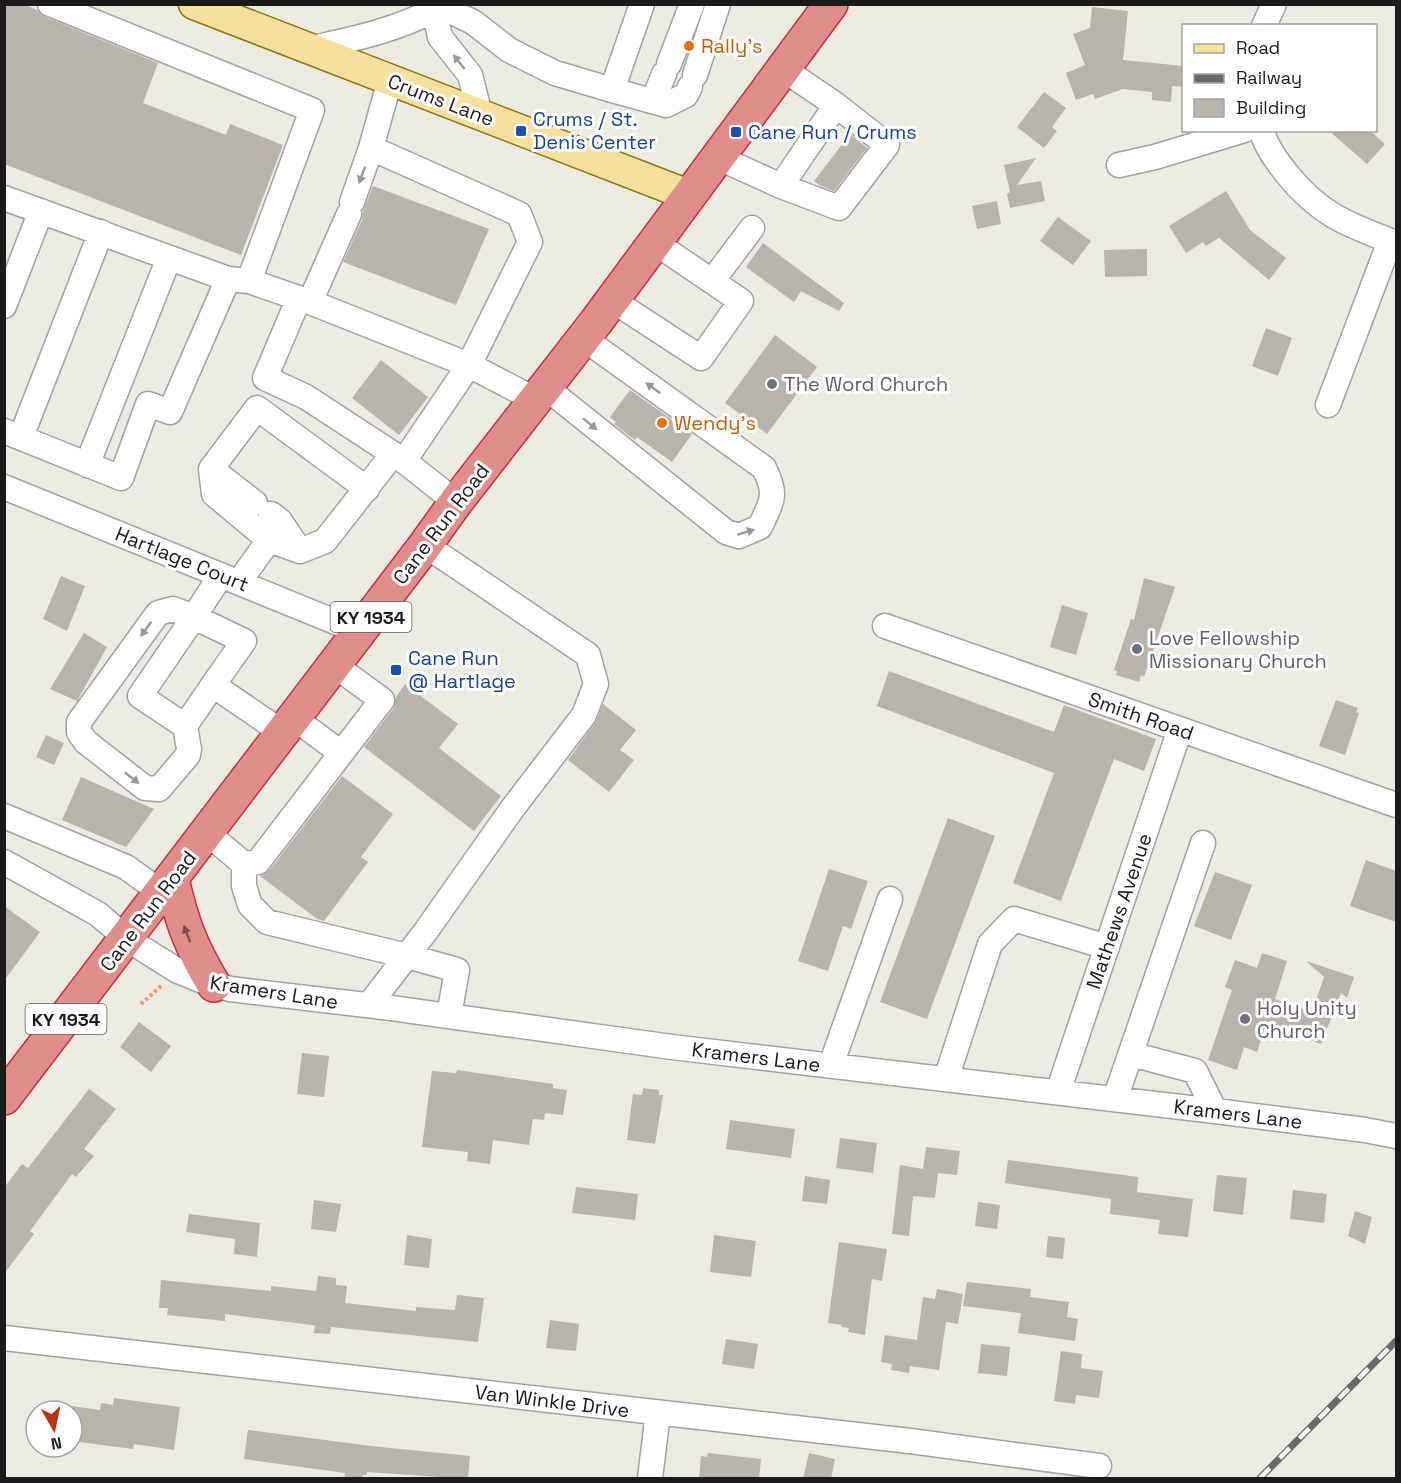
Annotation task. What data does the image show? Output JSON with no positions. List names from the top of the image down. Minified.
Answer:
{"streets":{"highway":["Cane Run Road","KY 1934"],"main road":["Crums Lane"],"street":["Hartlage Court","Smith Road","Mathews Avenue","Kramers Lane","Van Winkle Drive"]},"crossings":[["Crums Lane","Cane Run Road"],["Cane Run Road","Hartlage Court"],["Cane Run Road","Kramers Lane"],["Smith Road","Mathews Avenue"],["Mathews Avenue","Kramers Lane"]],"places":{"other":["Rally's","The Word Church","Wendy's","Love Fellowship Missionary Church","Holy Unity Church"],"transit":["Crums / St. Denis Center","Cane Run / Crums","Cane Run @ Hartlage"]},"legend":["Road","Railway","Building"],"north":"bottom"}
